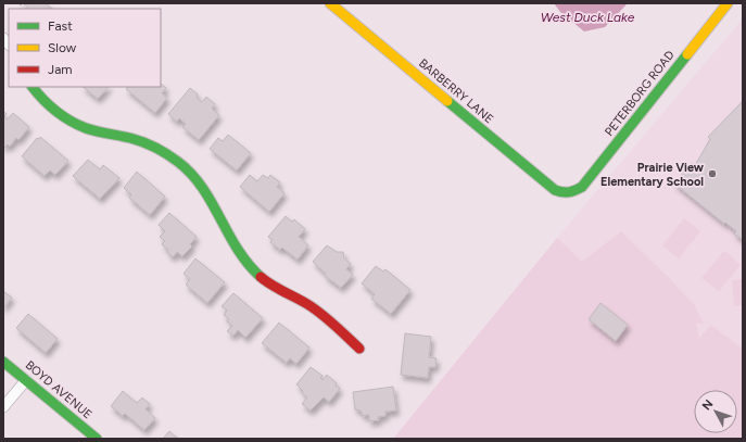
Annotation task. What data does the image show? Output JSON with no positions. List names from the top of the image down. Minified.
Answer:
{"streets":{"street":["BARBERRY LANE","PETERBORG ROAD","BOYD AVENUE"]},"crossings":[["BARBERRY LANE","PETERBORG ROAD"]],"water":["West Duck Lake"],"places":["Prairie View Elementary School"],"legend":["Fast","Slow","Jam"],"north":"top left"}
